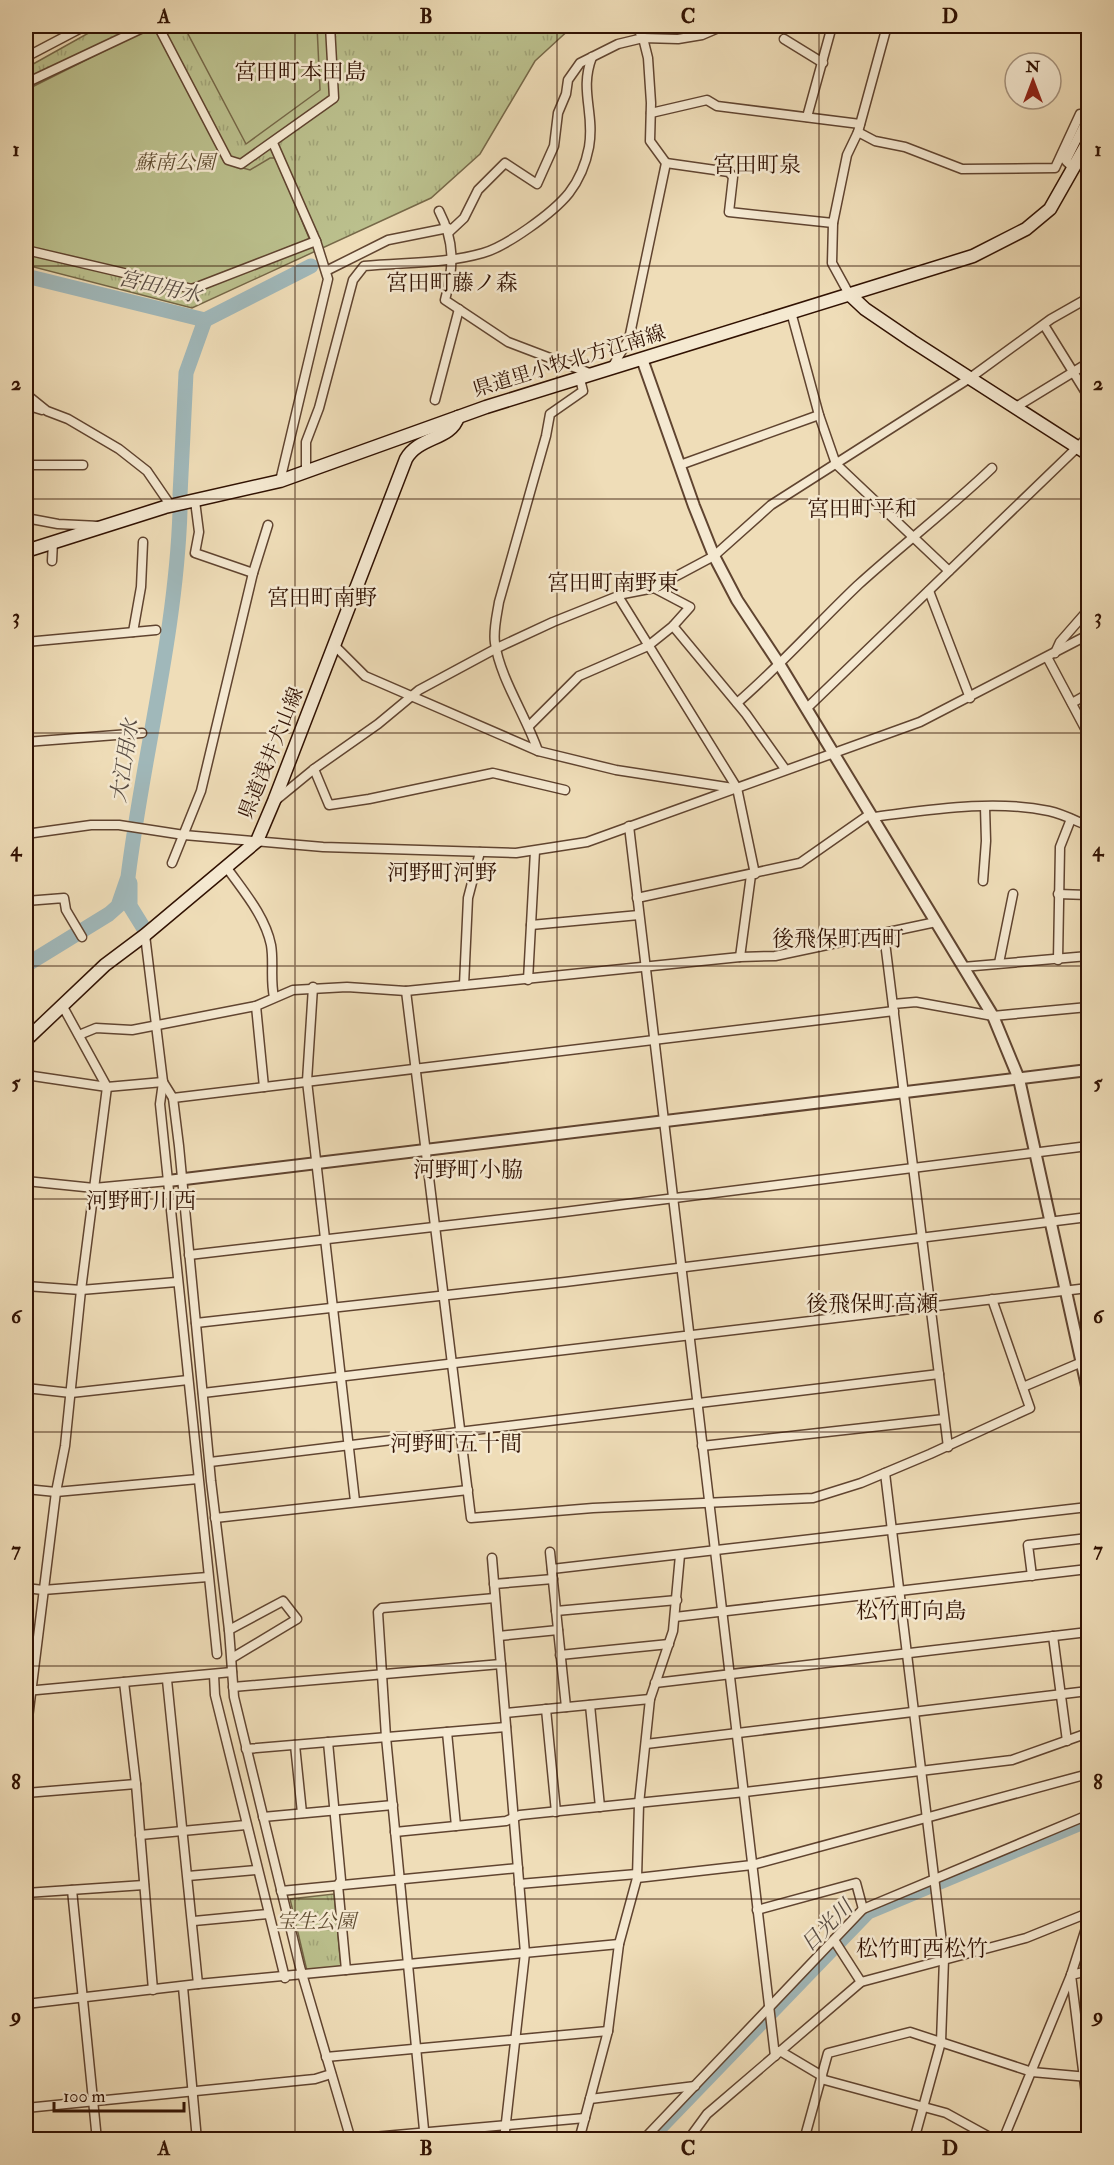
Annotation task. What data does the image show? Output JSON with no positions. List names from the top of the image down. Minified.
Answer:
{"streets":{"main road":["県道里小牧北方江南線","県道浅井犬山線"]},"crossings":[["県道里小牧北方江南線","県道浅井犬山線"]],"districts":["宮田町本田島","宮田町泉","宮田町藤ノ森","宮田町平和","宮田町南野東","宮田町南野","河野町河野","後飛保町西町","河野町小脇","河野町川西","後飛保町高瀬","河野町五十間","松竹町向島","松竹町西松竹"],"water":["宮田用水","大江用水","日光川"],"parks":["蘇南公園","宝生公園"],"scale_bar":"100 m","north":"top","grid":{"columns":["A","B","C","D"],"rows":["1","2","3","4","5","6","7","8","9"]}}
